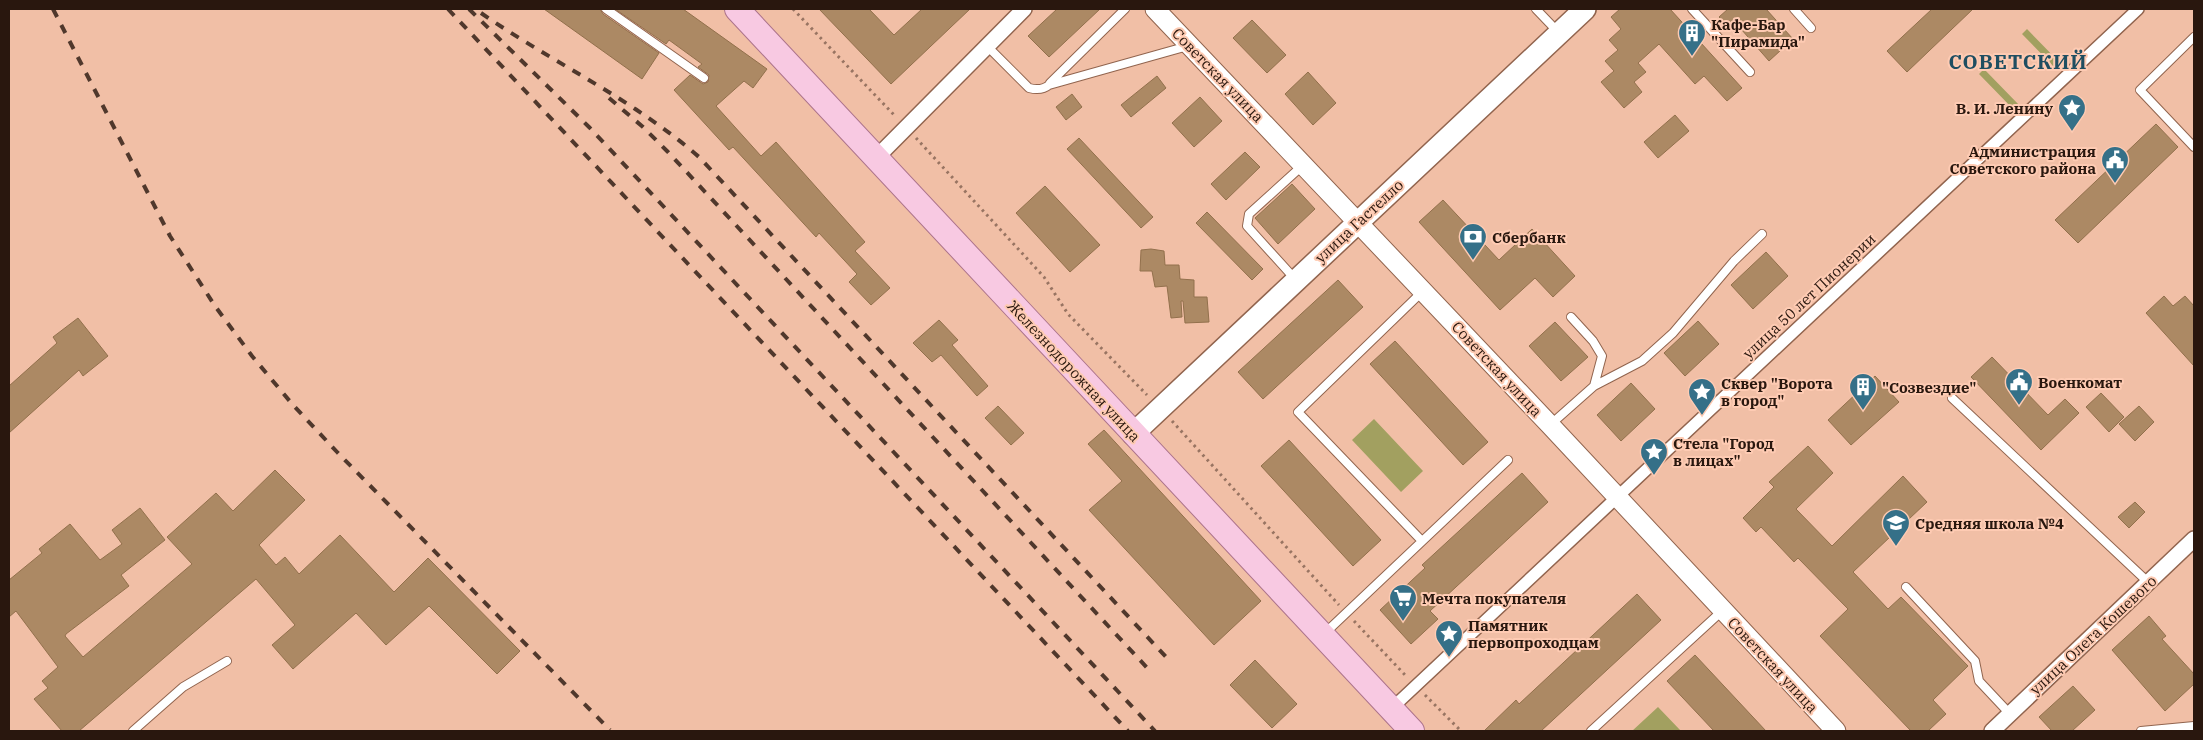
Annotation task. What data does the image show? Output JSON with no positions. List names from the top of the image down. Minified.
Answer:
{"streets":{"main road":["улица Гастелло","Железнодорожная улица"],"street":["Советская улица","улица 50 лет Пионерии","улица Олега Кошевого"]},"crossings":[["Советская улица","улица Гастелло"],["Советская улица","улица 50 лет Пионерии"],["улица Гастелло","Железнодорожная улица"],["улица 50 лет Пионерии","Железнодорожная улица"]],"districts":["СОВЕТСКИЙ"],"places":{"building":["Кафе-Бар \"Пирамида\"","\"Созвездие\""],"place":["В. И. Ленину","Сквер \"Ворота в город\"","Стела \"Город в лицах\"","Памятник первопроходцам"],"public building":["Администрация Советского района","Военкомат"],"bank":["Сбербанк"],"school or university":["Средняя школа №4"],"supermarket":["Мечта покупателя"]}}
